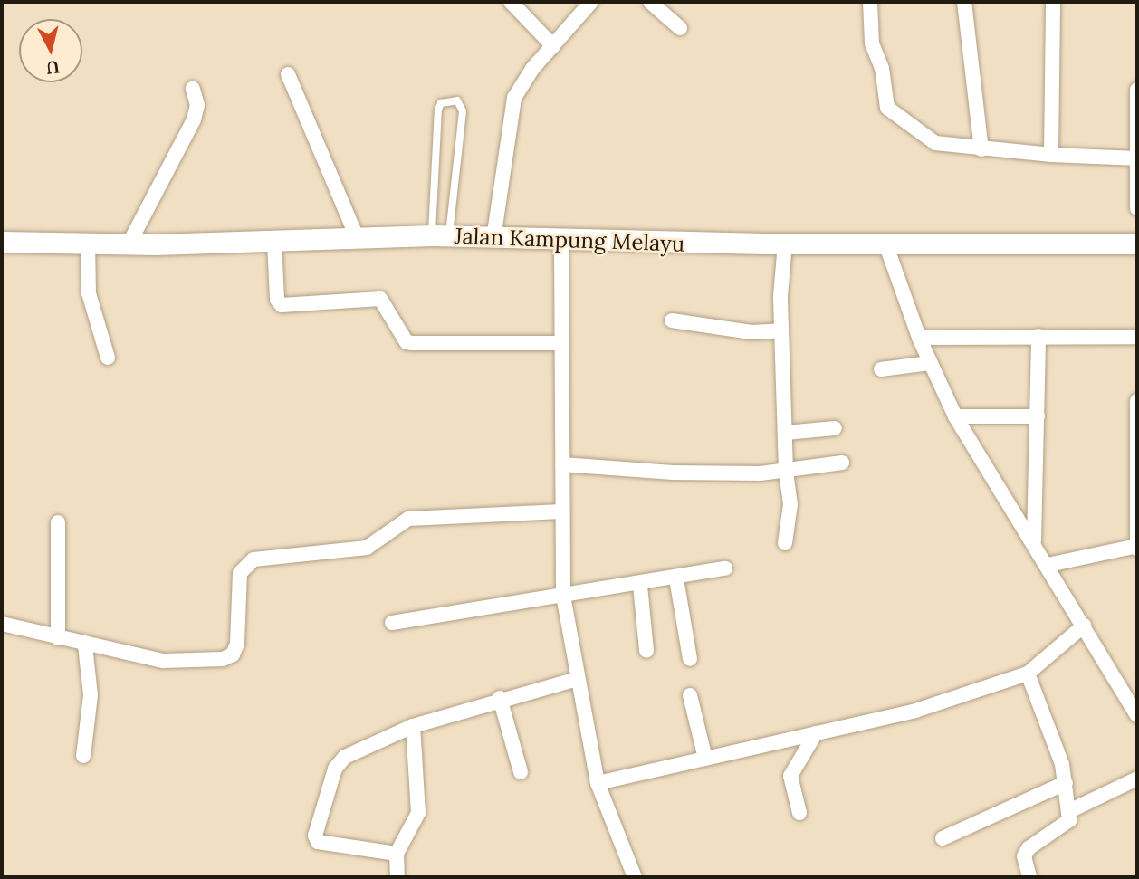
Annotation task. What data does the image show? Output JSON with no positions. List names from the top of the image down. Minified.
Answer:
{"streets":{"main road":["Jalan Kampung Melayu"]},"north":"bottom"}
